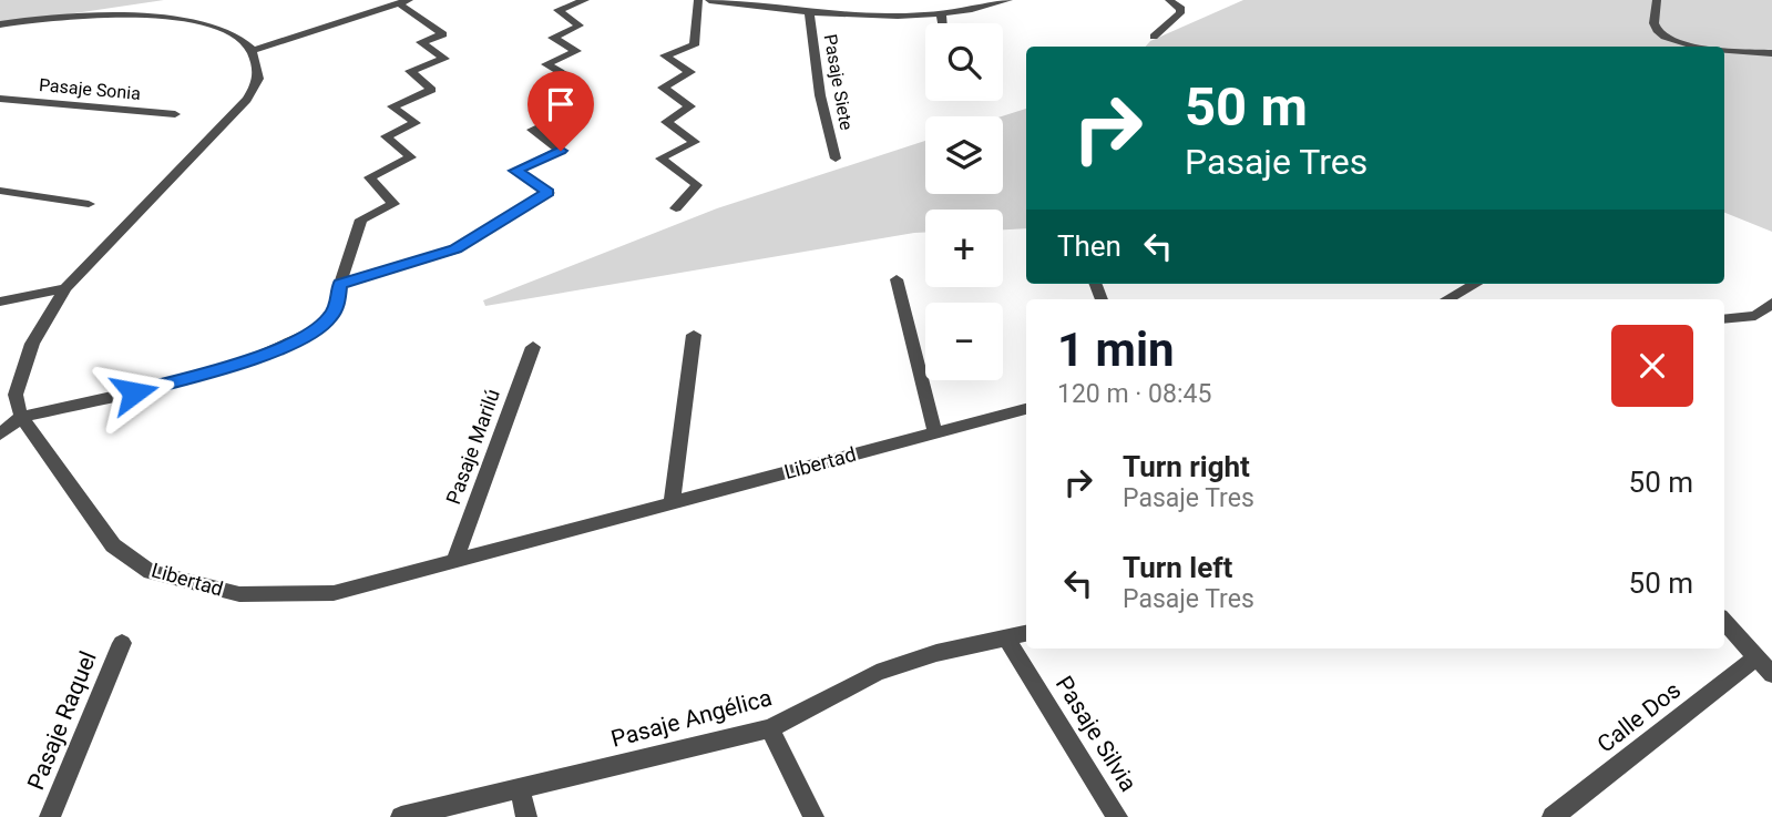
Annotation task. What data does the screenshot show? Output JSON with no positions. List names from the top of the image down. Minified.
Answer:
{"streets":{"street":["Pasaje Siete","Pasaje Sonia","Pasaje Marilú","Libertad","Calle Dos","Pasaje Angélica","Pasaje Raquel","Pasaje Silvia"]},"crossings":[["Pasaje Marilú","Libertad"],["Pasaje Angélica","Pasaje Silvia"]],"page":{"map_buttons":["+","−"],"turn":["50 m","Pasaje Tres"],"then":"Then","heading":["1 min","120 m · 08:45"],"list":[{"name":"Turn right","note":"Pasaje Tres","value":"50 m"},{"name":"Turn left","note":"Pasaje Tres","value":"50 m"}]}}
